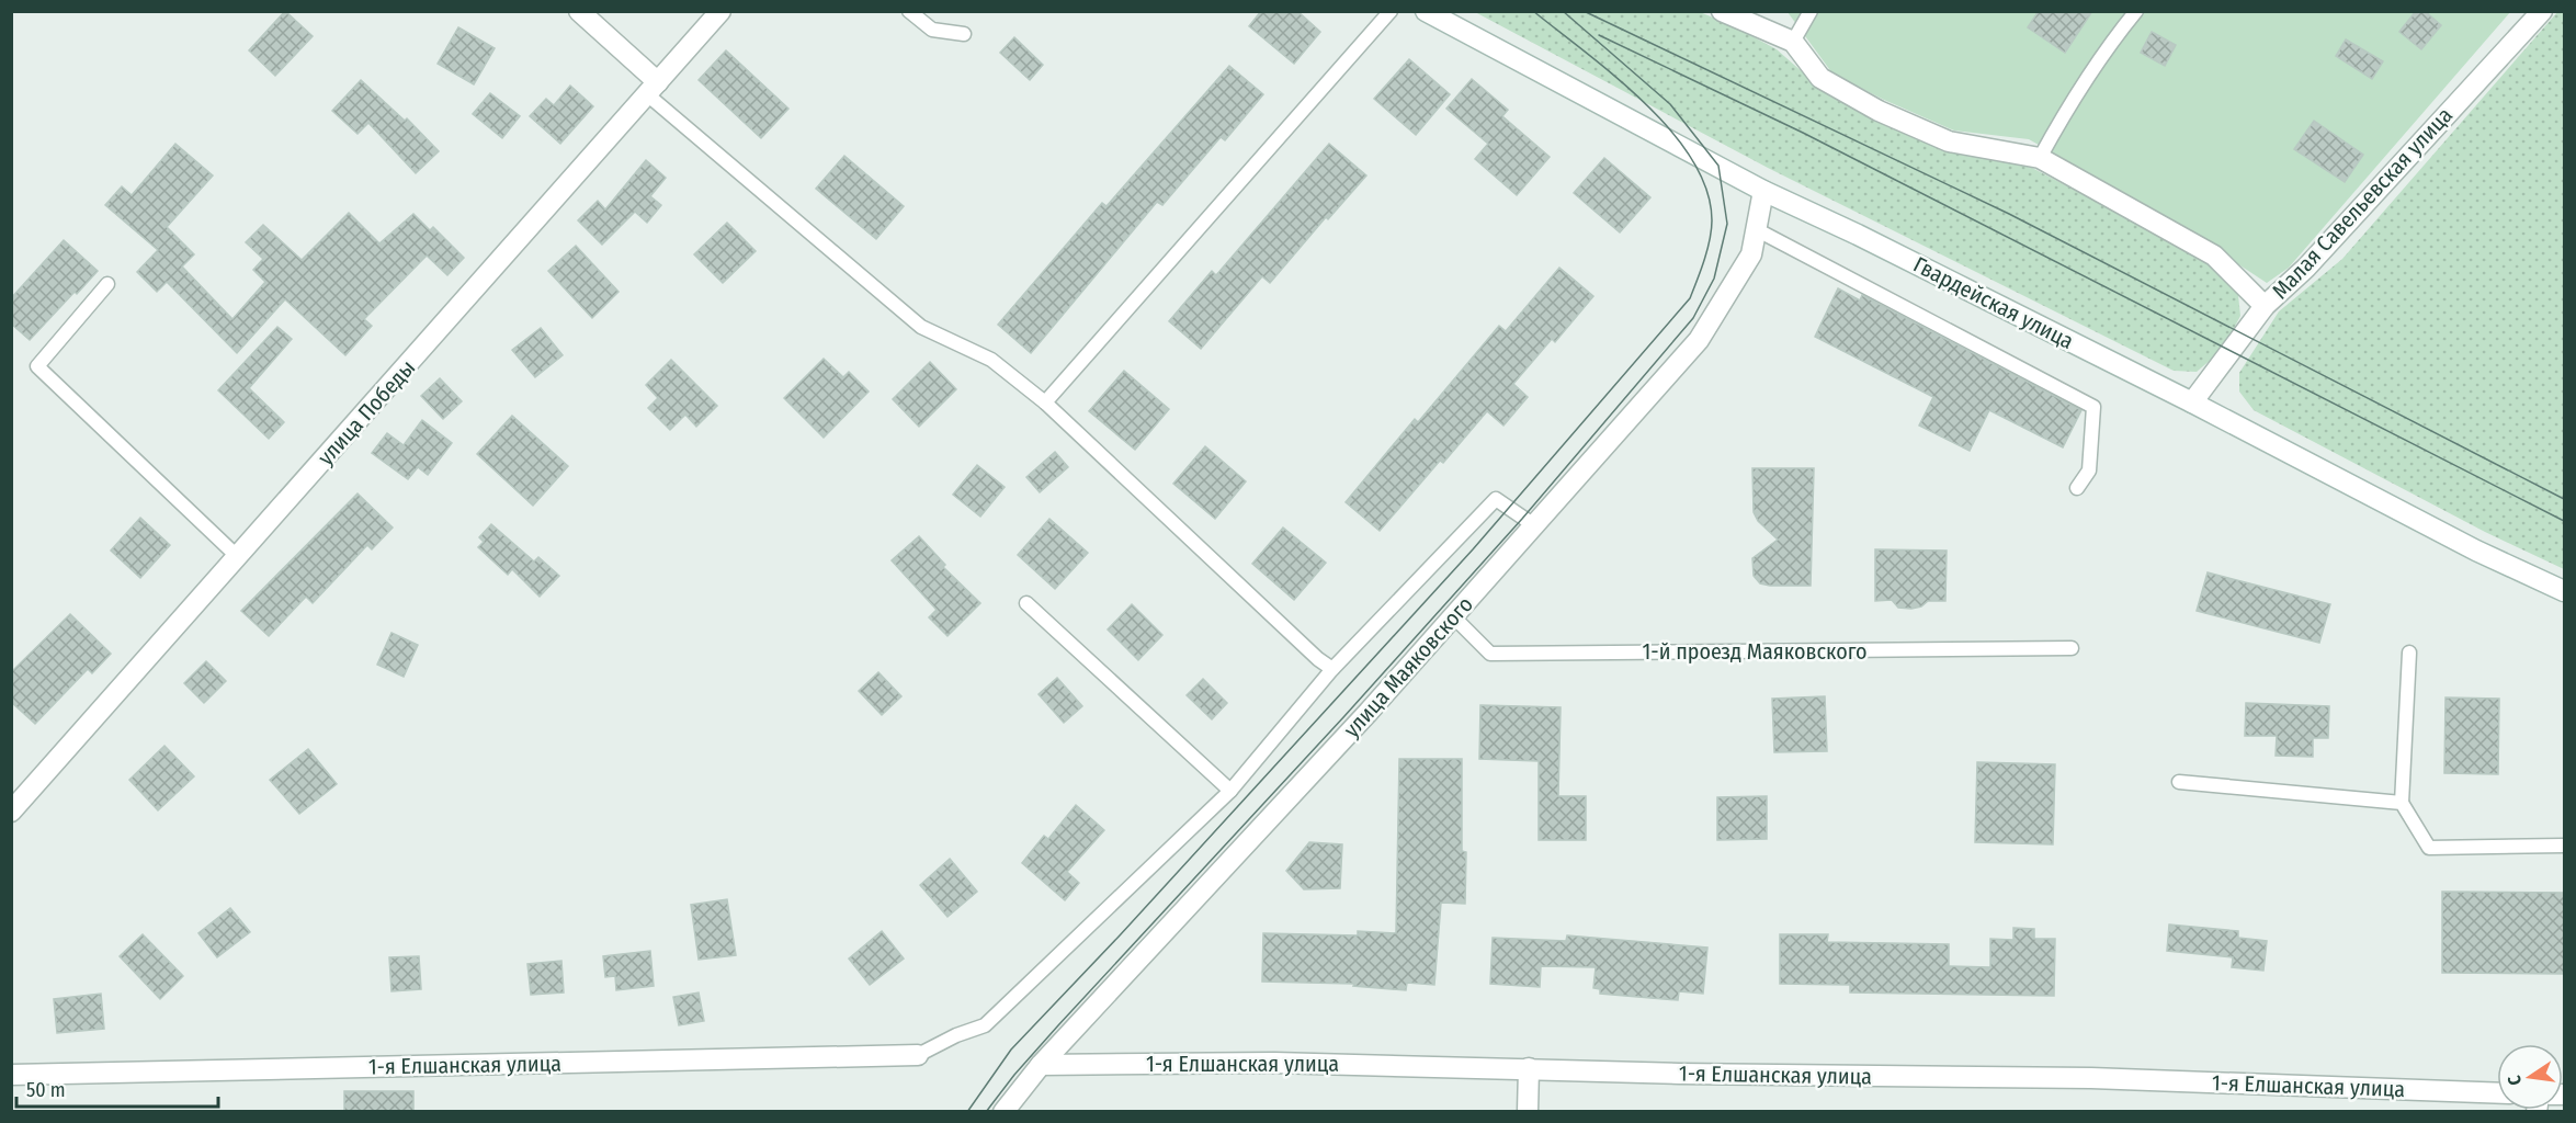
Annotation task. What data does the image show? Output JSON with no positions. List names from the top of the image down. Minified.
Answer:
{"streets":{"street":["Малая Савельевская улица","Гвардейская улица","улица Победы","улица Маяковского","1-я Елшанская улица"],"lane":["1-й проезд Маяковского"]},"crossings":[["Малая Савельевская улица","Гвардейская улица"],["Гвардейская улица","улица Маяковского"],["1-й проезд Маяковского","улица Маяковского"],["улица Маяковского","1-я Елшанская улица"]],"scale_bar":"50 m","north":"left"}
